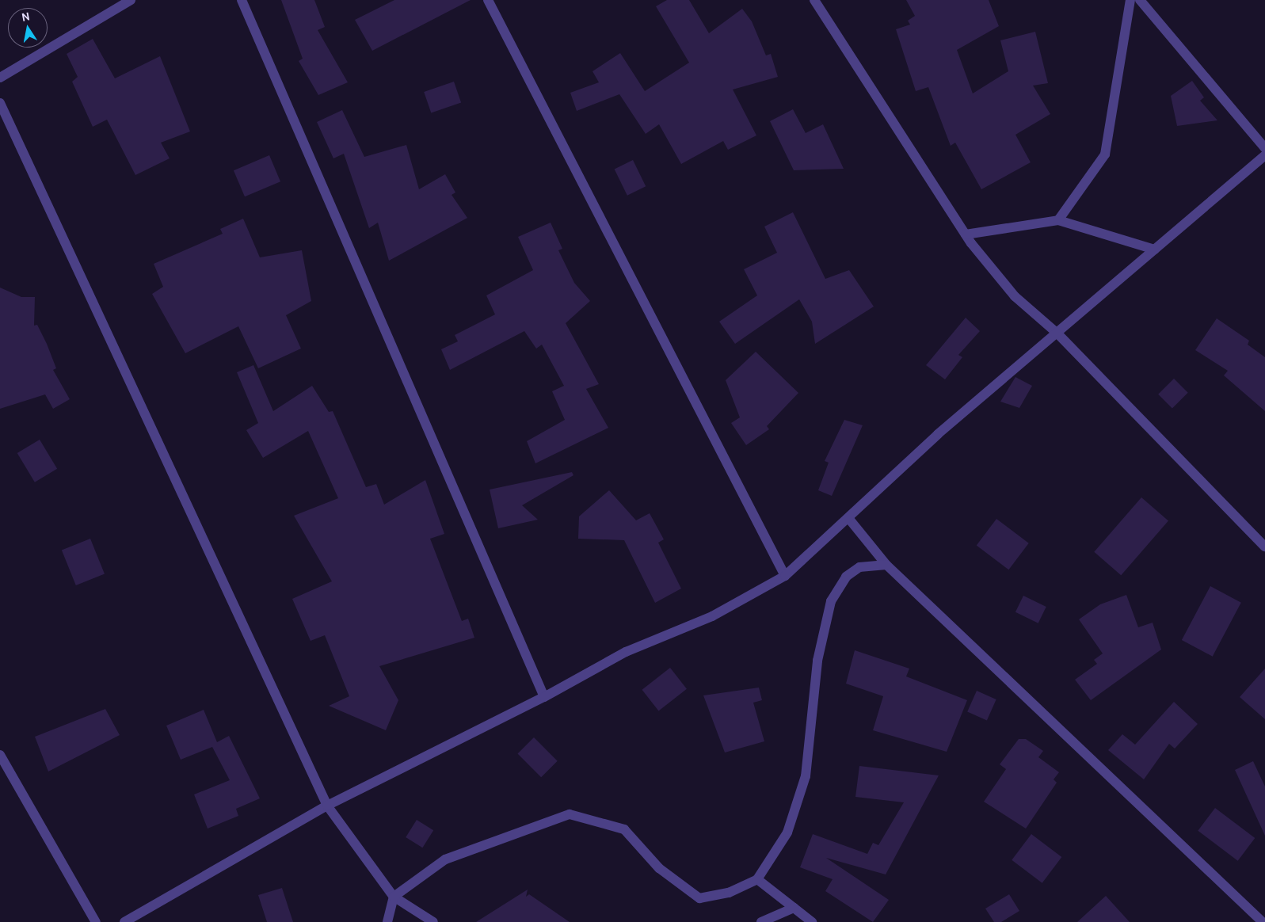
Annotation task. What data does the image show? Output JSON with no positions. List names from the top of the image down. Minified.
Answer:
{"north":"top"}
